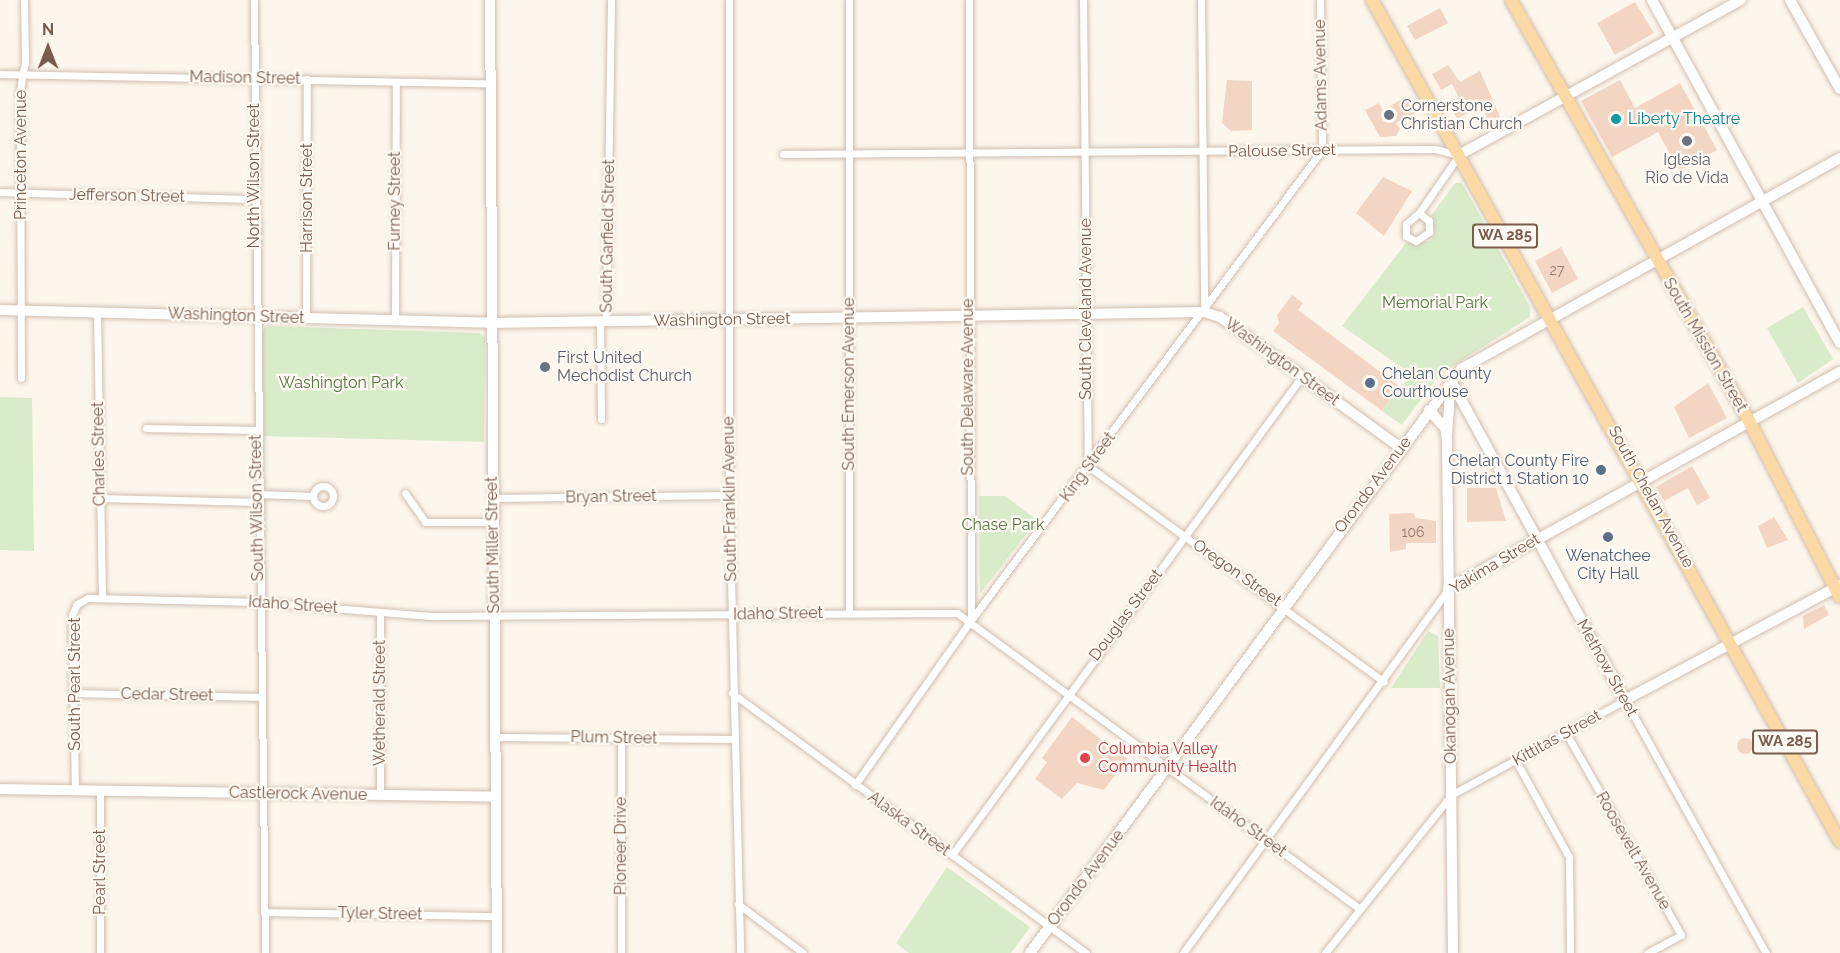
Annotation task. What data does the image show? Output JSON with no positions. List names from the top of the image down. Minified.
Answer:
{"streets":{"main road":["WA 285","South Mission Street","South Chelan Avenue"],"street":["Adams Avenue","Madison Street","Palouse Street","Princeton Avenue","North Wilson Street","Jefferson Street","Harrison Street","Furney Street","South Garfield Street","South Cleveland Avenue","Washington Street","South Emerson Avenue","South Delaware Avenue","Charles Street","King Street","Orondo Avenue","Bryan Street","South Franklin Avenue","South Wilson Street","South Miller Street","Yakima Street","Oregon Street","Idaho Street","Douglas Street","Methow Street","South Pearl Street","Cedar Street","Okanogan Avenue","Wetherald Street","Plum Street","Kittitas Street","Castlerock Avenue","Alaska Street","Pioneer Drive","Roosevelt Avenue","Pearl Street","Tyler Street"]},"crossings":[["Adams Avenue","Palouse Street"],["Adams Avenue","King Street"],["Madison Street","Princeton Avenue"],["Madison Street","North Wilson Street"],["Madison Street","Harrison Street"],["Madison Street","Furney Street"],["Madison Street","South Miller Street"],["Palouse Street","WA 285"],["Palouse Street","South Cleveland Avenue"],["Palouse Street","South Emerson Avenue"],["Palouse Street","South Delaware Avenue"],["Palouse Street","King Street"],["Palouse Street","South Chelan Avenue"],["Princeton Avenue","Jefferson Street"],["Princeton Avenue","Washington Street"],["North Wilson Street","Jefferson Street"],["North Wilson Street","Washington Street"],["North Wilson Street","South Wilson Street"],["Harrison Street","Washington Street"],["Furney Street","Washington Street"],["South Garfield Street","Washington Street"],["WA 285","South Chelan Avenue"],["South Cleveland Avenue","Washington Street"],["South Cleveland Avenue","King Street"],["South Cleveland Avenue","Oregon Street"],["Washington Street","South Emerson Avenue"],["Washington Street","South Delaware Avenue"],["Washington Street","Charles Street"],["Washington Street","King Street"],["Washington Street","Orondo Avenue"],["Washington Street","South Franklin Avenue"],["Washington Street","South Wilson Street"],["Washington Street","South Miller Street"],["Washington Street","Douglas Street"],["South Mission Street","Orondo Avenue"],["South Mission Street","Yakima Street"],["South Mission Street","Kittitas Street"],["South Emerson Avenue","Idaho Street"],["South Delaware Avenue","King Street"],["South Delaware Avenue","Idaho Street"],["Charles Street","Idaho Street"],["Charles Street","South Pearl Street"],["King Street","Oregon Street"],["King Street","Idaho Street"],["King Street","Alaska Street"],["Orondo Avenue","South Chelan Avenue"],["Orondo Avenue","Oregon Street"],["Orondo Avenue","Idaho Street"],["Orondo Avenue","Methow Street"],["Orondo Avenue","Okanogan Avenue"],["Orondo Avenue","Alaska Street"],["Bryan Street","South Franklin Avenue"],["Bryan Street","South Miller Street"],["South Chelan Avenue","Yakima Street"],["South Chelan Avenue","Kittitas Street"],["South Franklin Avenue","Idaho Street"],["South Franklin Avenue","Plum Street"],["South Franklin Avenue","Alaska Street"],["South Wilson Street","Idaho Street"],["South Wilson Street","Cedar Street"],["South Wilson Street","Castlerock Avenue"],["South Wilson Street","Tyler Street"],["South Miller Street","Idaho Street"],["South Miller Street","Plum Street"],["South Miller Street","Castlerock Avenue"],["South Miller Street","Tyler Street"],["Yakima Street","Oregon Street"],["Yakima Street","Idaho Street"],["Yakima Street","Methow Street"],["Yakima Street","Okanogan Avenue"],["Oregon Street","Douglas Street"],["Idaho Street","Douglas Street"],["Idaho Street","South Pearl Street"],["Idaho Street","Wetherald Street"],["Idaho Street","Kittitas Street"],["Douglas Street","Alaska Street"],["Methow Street","Kittitas Street"],["South Pearl Street","Cedar Street"],["South Pearl Street","Castlerock Avenue"],["Okanogan Avenue","Kittitas Street"],["Wetherald Street","Castlerock Avenue"],["Plum Street","Pioneer Drive"],["Kittitas Street","Roosevelt Avenue"],["Castlerock Avenue","Pearl Street"]],"parks":["Memorial Park","Washington Park","Chase Park"],"places":["Cornerstone Christian Church","Liberty Theatre","Iglesia Rio de Vida","First United Mechodist Church","Chelan County Courthouse","Chelan County Fire District 1 Station 10","Wenatchee City Hall","Columbia Valley Community Health"],"house_numbers":["27","106"],"north":"top"}
